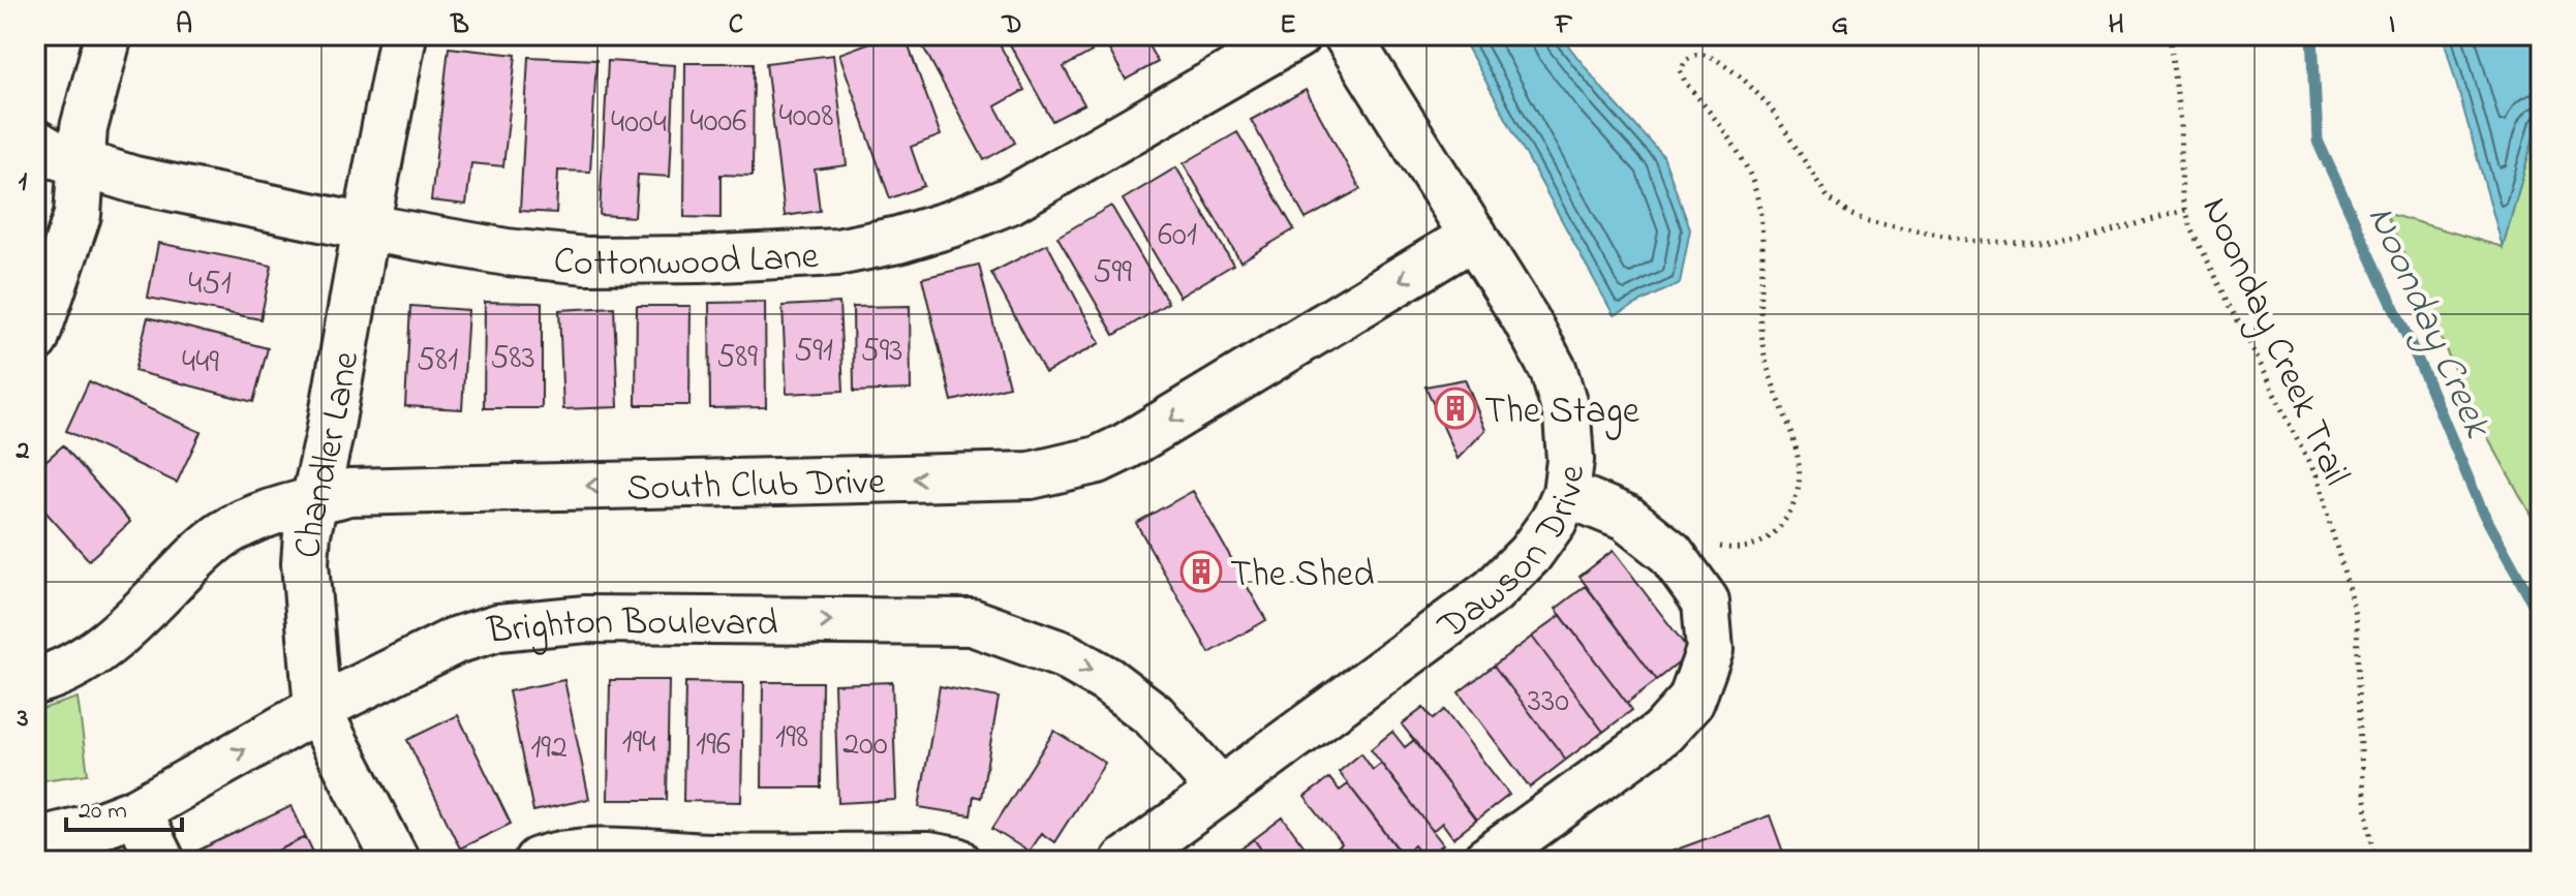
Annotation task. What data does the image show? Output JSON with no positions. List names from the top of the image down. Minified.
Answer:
{"streets":{"street":["Cottonwood Lane","Chandler Lane","South Club Drive","Dawson Drive","Brighton Boulevard"],"path":["Noonday Creek Trail"]},"crossings":[["Cottonwood Lane","Chandler Lane"],["Chandler Lane","South Club Drive"],["Chandler Lane","Brighton Boulevard"],["South Club Drive","Dawson Drive"],["Dawson Drive","Brighton Boulevard"]],"water":["Noonday Creek"],"places":{"building":["The Stage","The Shed"]},"house_numbers":["4008","4006","4004","601","599","451","591","593","589","583","581","449","330","198","194","196","200","192"],"scale_bar":"20 m","grid":{"columns":["A","B","C","D","E","F","G","H","I"],"rows":["1","2","3"]}}
